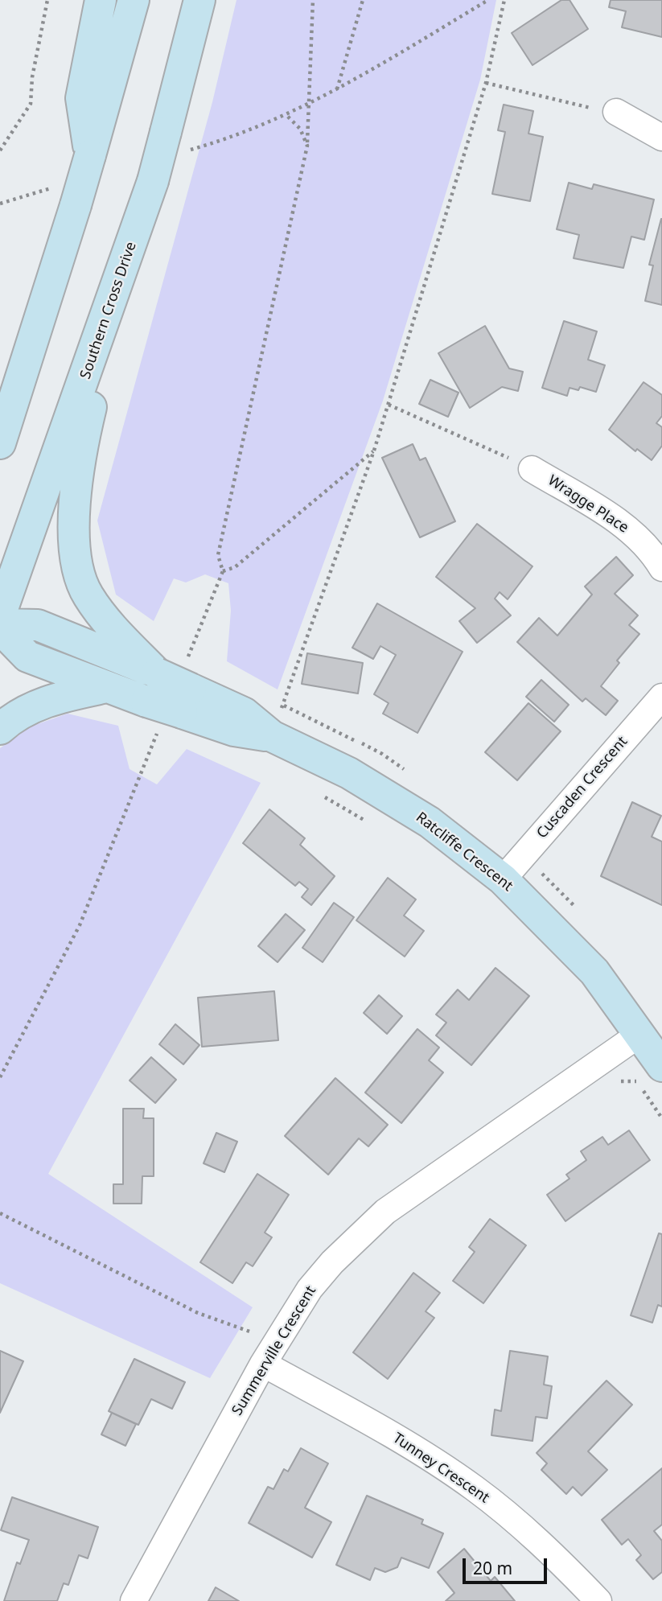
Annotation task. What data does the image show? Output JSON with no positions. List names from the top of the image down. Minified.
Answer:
{"streets":{"main road":["Southern Cross Drive","Ratcliffe Crescent"],"street":["Wragge Place","Cuscaden Crescent","Summerville Crescent","Tunney Crescent"]},"crossings":[["Cuscaden Crescent","Ratcliffe Crescent"],["Ratcliffe Crescent","Summerville Crescent"],["Summerville Crescent","Tunney Crescent"]],"scale_bar":"20 m"}
